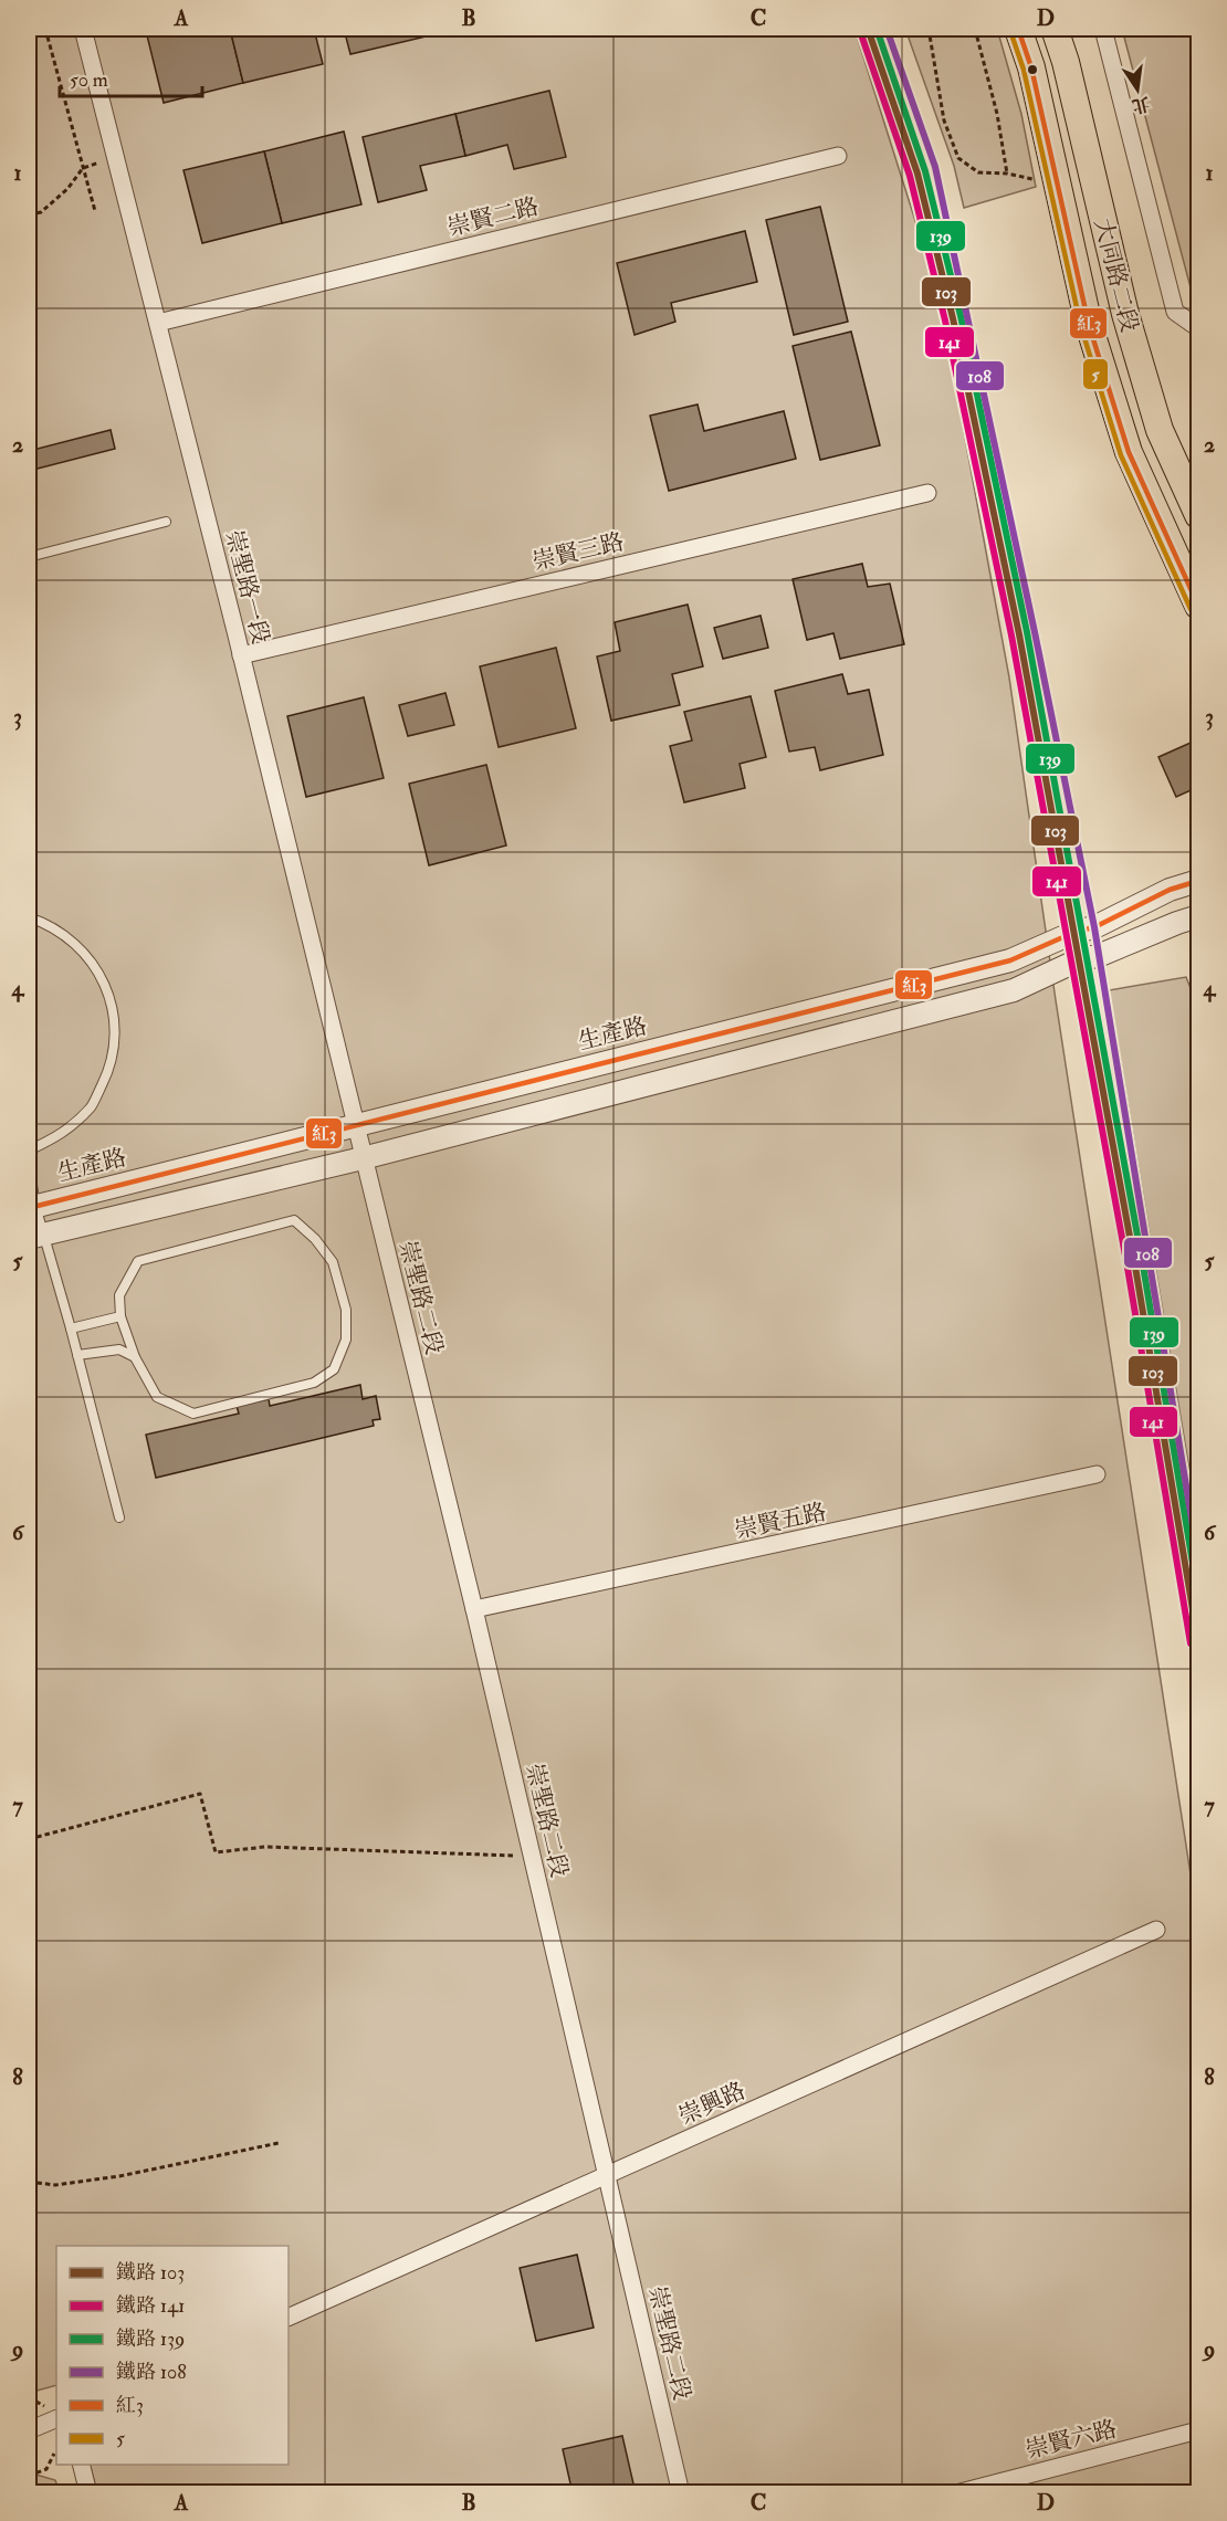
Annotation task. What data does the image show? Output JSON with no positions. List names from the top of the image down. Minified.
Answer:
{"streets":{"main road":["大同路二段"],"street":["崇賢二路","崇賢三路","崇聖路一段","生產路","崇聖路二段","崇賢五路","崇興路","崇賢六路"]},"crossings":[["崇賢二路","崇聖路一段"],["崇賢三路","崇聖路一段"],["崇聖路一段","生產路"],["崇聖路一段","崇聖路二段"],["崇聖路二段","崇賢五路"],["崇聖路二段","崇興路"]],"lines":["rail line 103","rail line 139","rail line 108","transit line 紅3","rail line 141","transit line 5"],"legend":["鐵路 103","鐵路 141","鐵路 139","鐵路 108","紅3","5"],"scale_bar":"50 m","north":"bottom","grid":{"columns":["A","B","C","D"],"rows":["1","2","3","4","5","6","7","8","9"]}}
